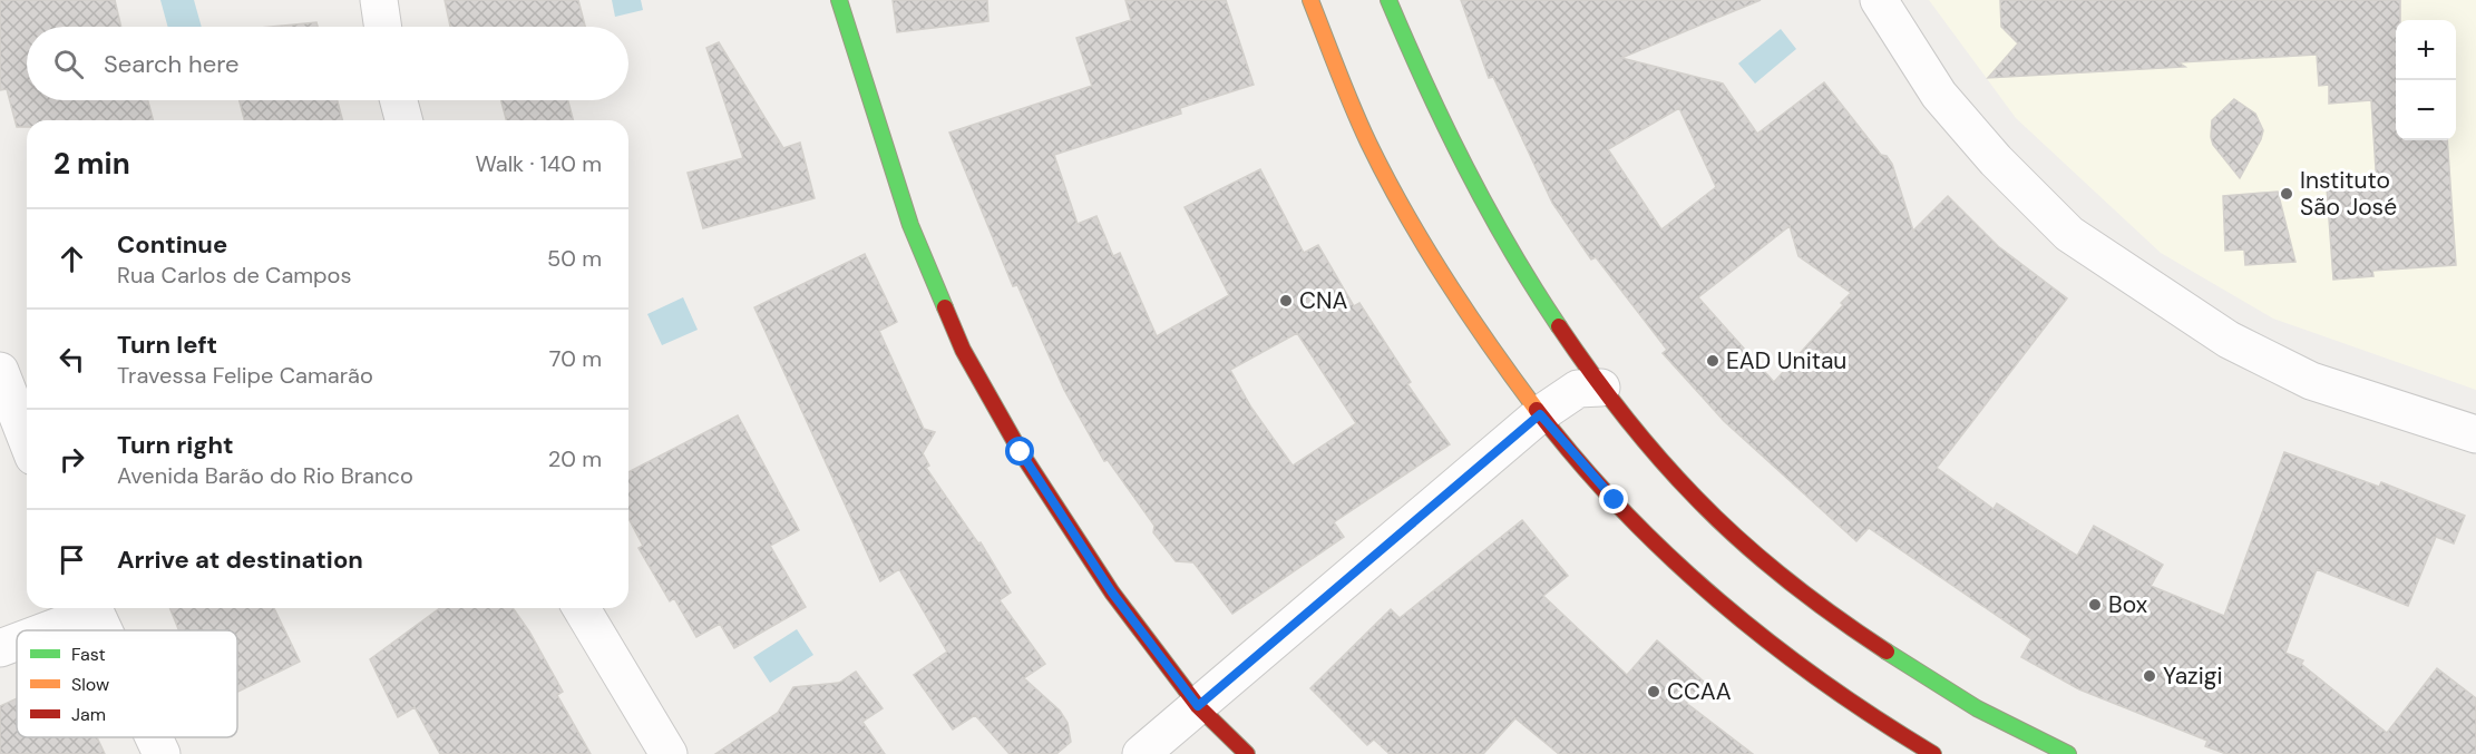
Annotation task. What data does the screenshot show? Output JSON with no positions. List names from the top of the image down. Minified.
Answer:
{"places":["Instituto São José","CNA","EAD Unitau","Box","Yazigi","CCAA"],"legend":["Fast","Slow","Jam"],"page":{"map_buttons":["+","−"],"search":"Search here","heading":["2 min","Walk · 140 m"],"list":[["Continue","Rua Carlos de Campos","50 m"],["Turn left","Travessa Felipe Camarão","70 m"],["Turn right","Avenida Barão do Rio Branco","20 m"],"Arrive at destination"]}}
